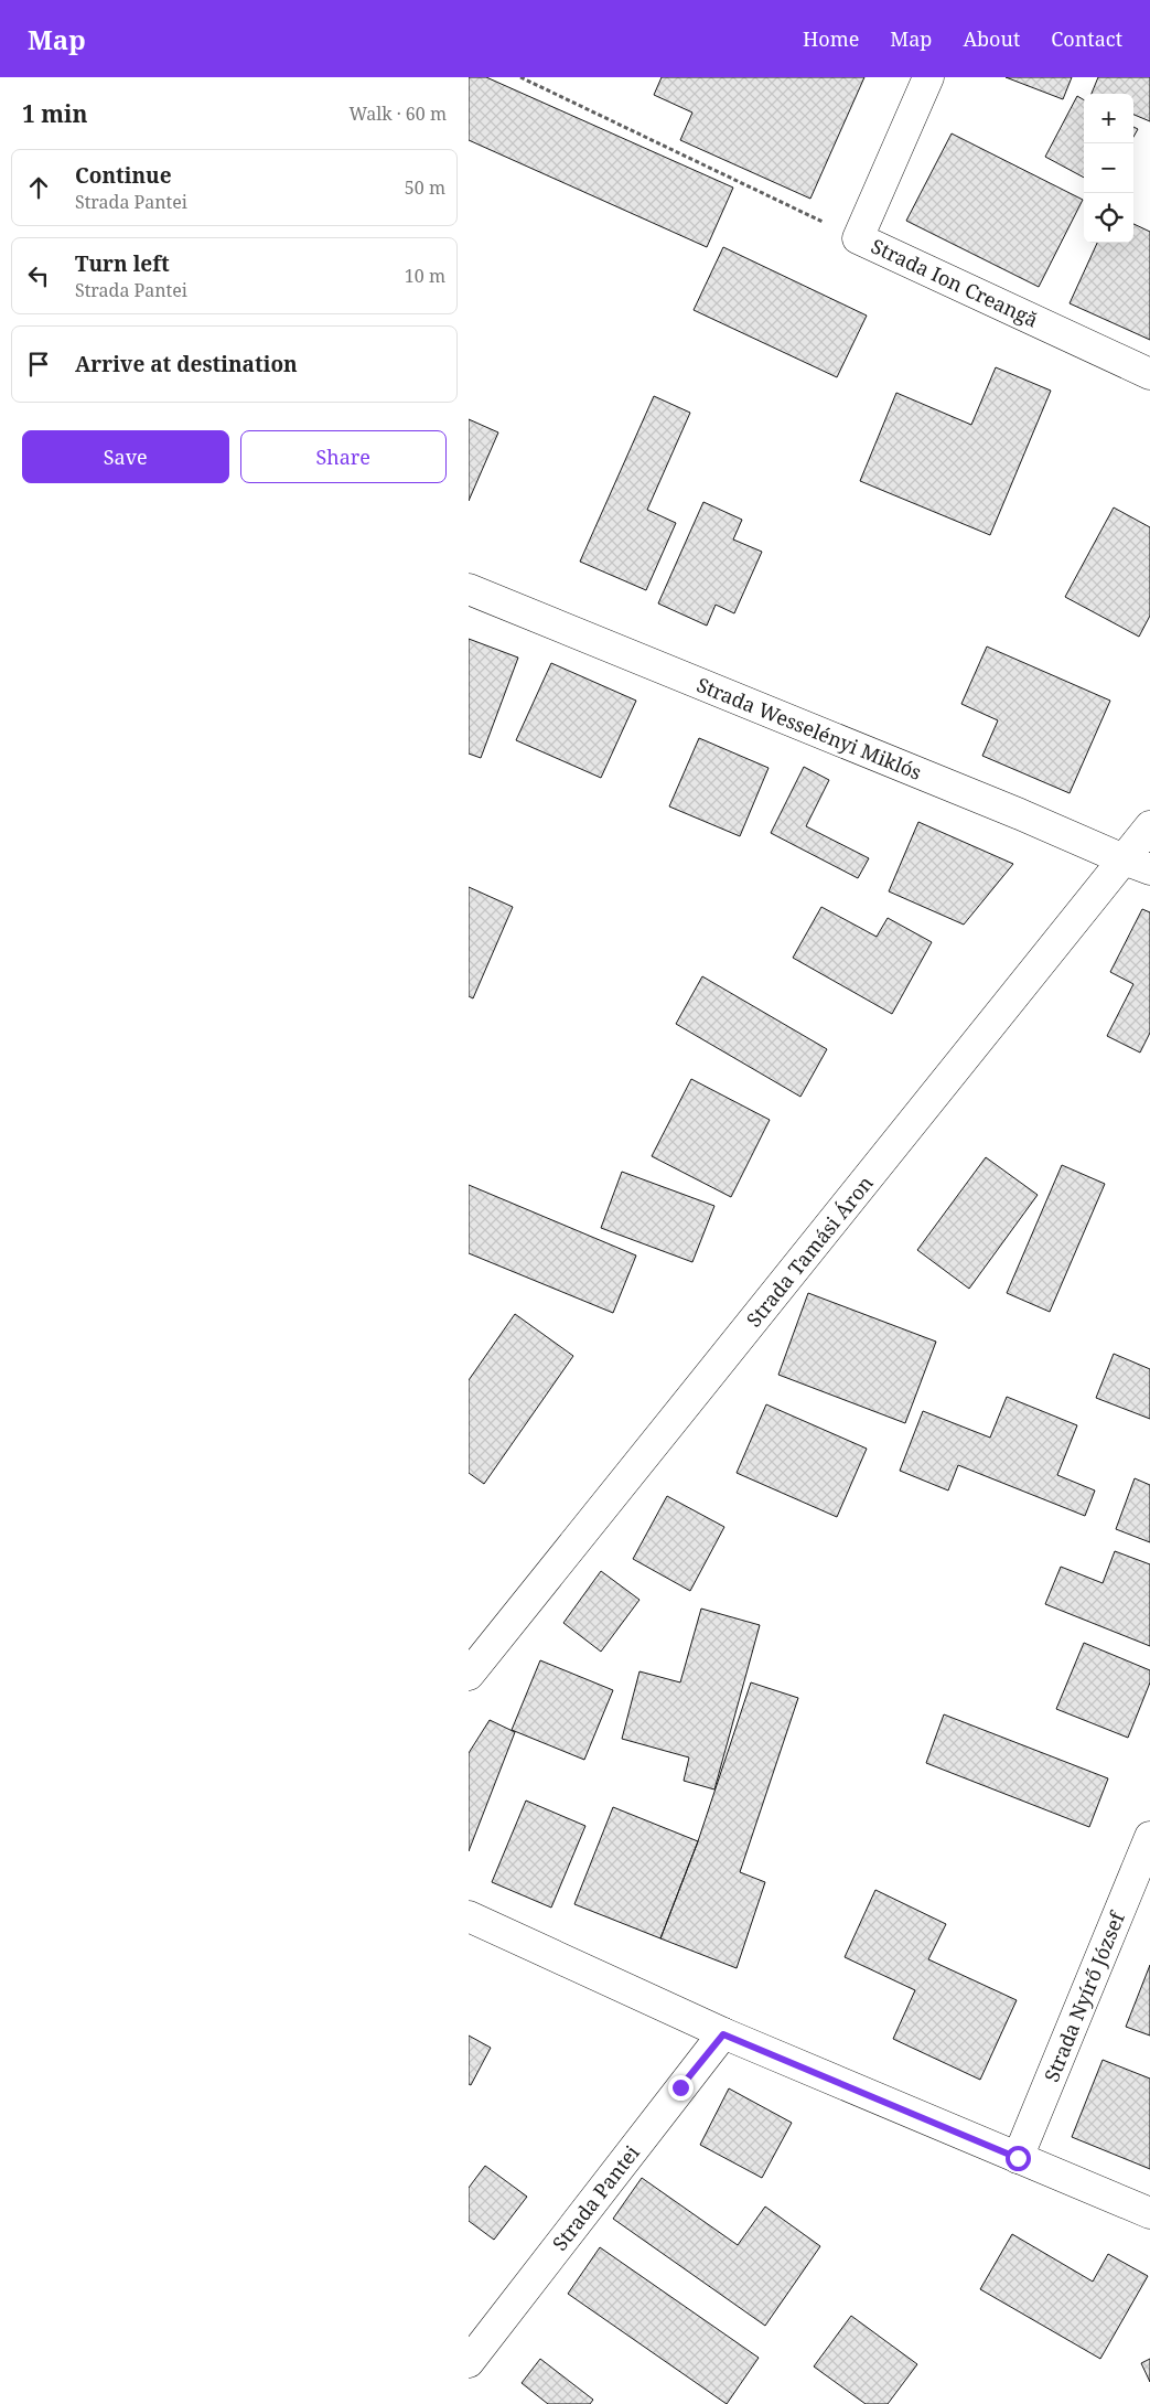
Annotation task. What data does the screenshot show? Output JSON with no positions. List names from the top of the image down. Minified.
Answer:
{"streets":{"street":["Strada Ion Creangă","Strada Wesselényi Miklós","Strada Tamási Áron","Strada Nyírő József","Strada Pantei"]},"crossings":[["Strada Wesselényi Miklós","Strada Tamási Áron"]],"page":{"header":"Map","nav":["Home","Map","About","Contact"],"heading":["1 min","Walk · 60 m"],"map_buttons":["+","−"],"list":[["Continue","Strada Pantei","50 m"],["Turn left","Strada Pantei","10 m"],"Arrive at destination"],"buttons":["Save","Share"]}}
